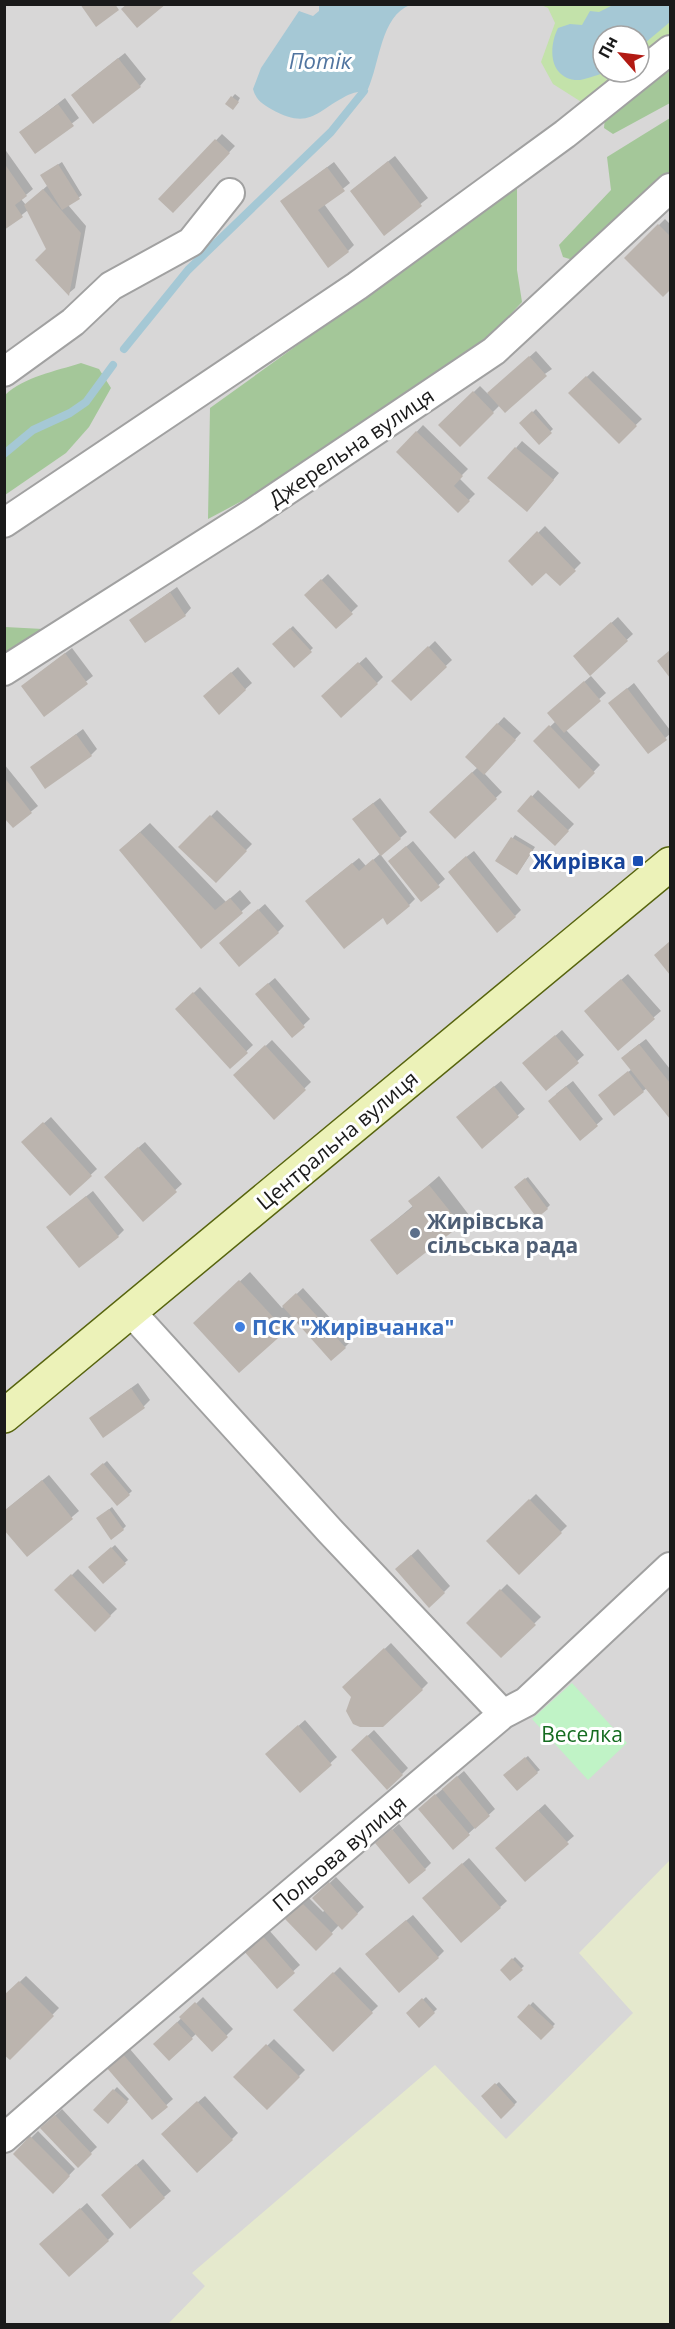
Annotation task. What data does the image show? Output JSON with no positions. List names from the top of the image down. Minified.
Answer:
{"streets":{"street":["Джерельна вулиця","Центральна вулиця","Польова вулиця"]},"water":["Потік"],"parks":["Веселка"],"places":{"transit":["Жирівка"],"other":["Жирівська сільська рада","ПСК \"Жирівчанка\""]},"north":"top left"}
